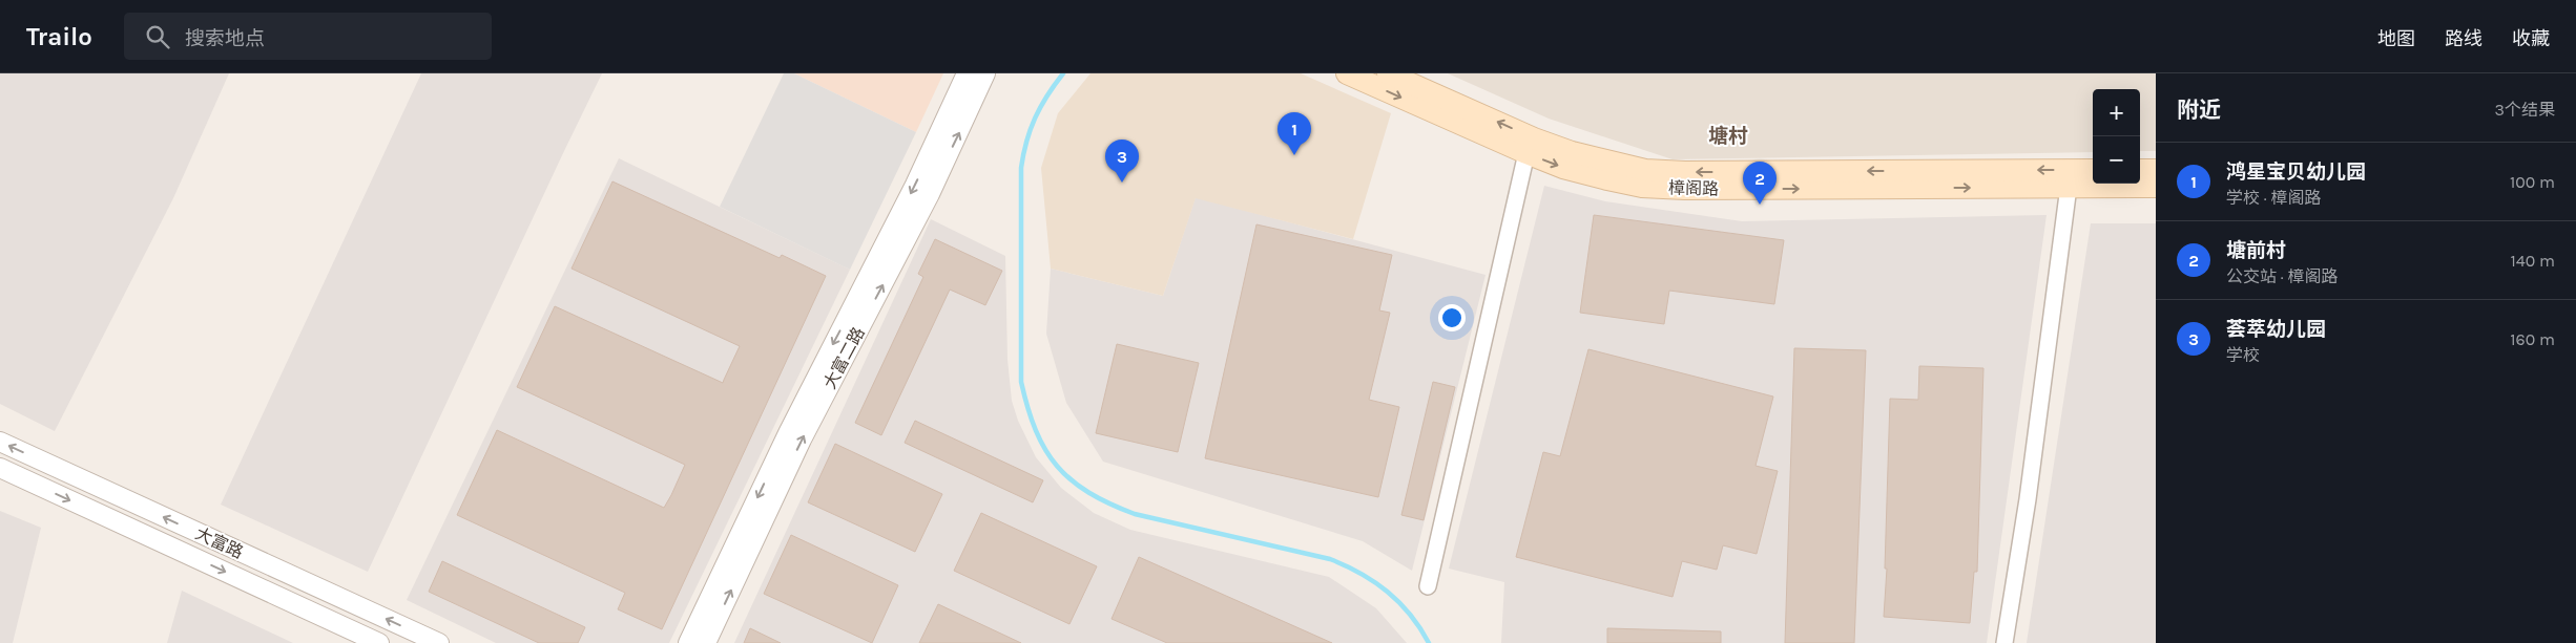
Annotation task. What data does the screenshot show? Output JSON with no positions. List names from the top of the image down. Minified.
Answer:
{"streets":{"main road":["樟阁路"],"street":["大富二路","大富路"]},"districts":["塘村"],"page":{"header":"Trailo","search":"搜索地点","nav":["地图","路线","收藏"],"heading":["附近","3个结果"],"map_buttons":["+","−"],"pins":["1","3","2"],"list":[{"mark":"1","name":"鸿星宝贝幼儿园","note":"学校 · 樟阁路","value":"100 m"},{"mark":"2","name":"塘前村","note":"公交站 · 樟阁路","value":"140 m"},{"mark":"3","name":"荟萃幼儿园","note":"学校","value":"160 m"}]}}
